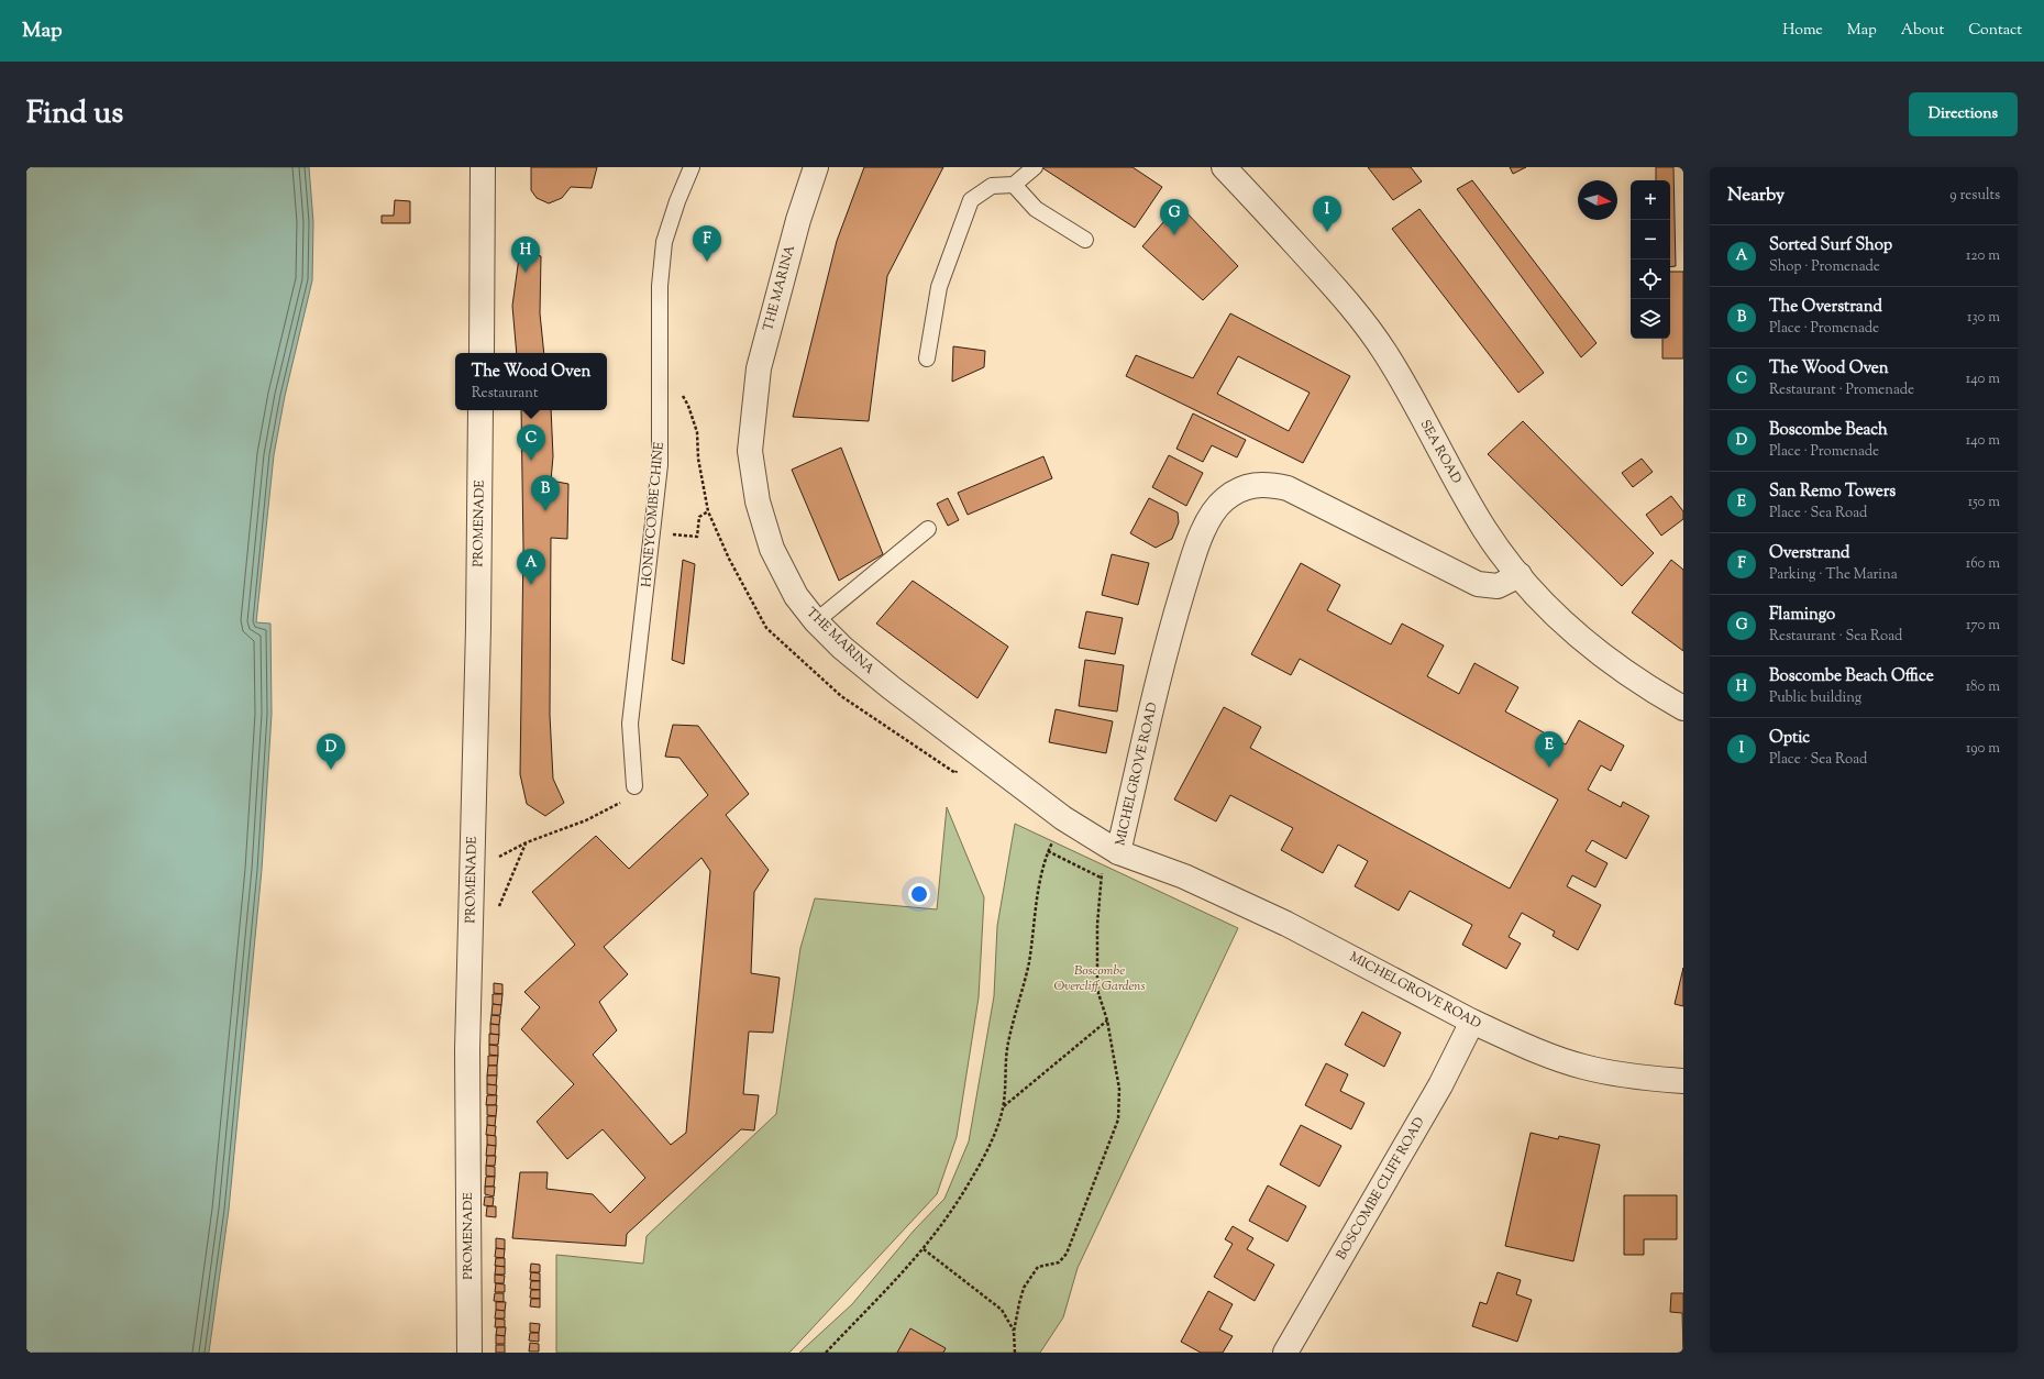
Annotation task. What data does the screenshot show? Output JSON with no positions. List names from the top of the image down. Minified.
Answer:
{"streets":{"street":["THE MARINA","SEA ROAD","PROMENADE","MICHELGROVE ROAD","BOSCOMBE CLIFF ROAD"],"lane":["HONEYCOMBE CHINE"]},"crossings":[["THE MARINA","MICHELGROVE ROAD"],["SEA ROAD","MICHELGROVE ROAD"],["MICHELGROVE ROAD","BOSCOMBE CLIFF ROAD"]],"parks":["Boscombe Overcliff Gardens"],"north":"right","page":{"header":"Map","nav":["Home","Map","About","Contact"],"title":"Find us","buttons":"Directions","heading":["Nearby","9 results"],"map_buttons":["+","−"],"pins":["I","G","F","H","C","B","A","E","D"],"list":[{"mark":"A","name":"Sorted Surf Shop","note":"Shop · Promenade","value":"120 m"},{"mark":"B","name":"The Overstrand","note":"Place · Promenade","value":"130 m"},{"mark":"C","name":"The Wood Oven","note":"Restaurant · Promenade","value":"140 m"},{"mark":"D","name":"Boscombe Beach","note":"Place · Promenade","value":"140 m"},{"mark":"E","name":"San Remo Towers","note":"Place · Sea Road","value":"150 m"},{"mark":"F","name":"Overstrand","note":"Parking · The Marina","value":"160 m"},{"mark":"G","name":"Flamingo","note":"Restaurant · Sea Road","value":"170 m"},{"mark":"H","name":"Boscombe Beach Office","note":"Public building","value":"180 m"},{"mark":"I","name":"Optic","note":"Place · Sea Road","value":"190 m"}],"popup":["The Wood Oven","Restaurant"]}}
